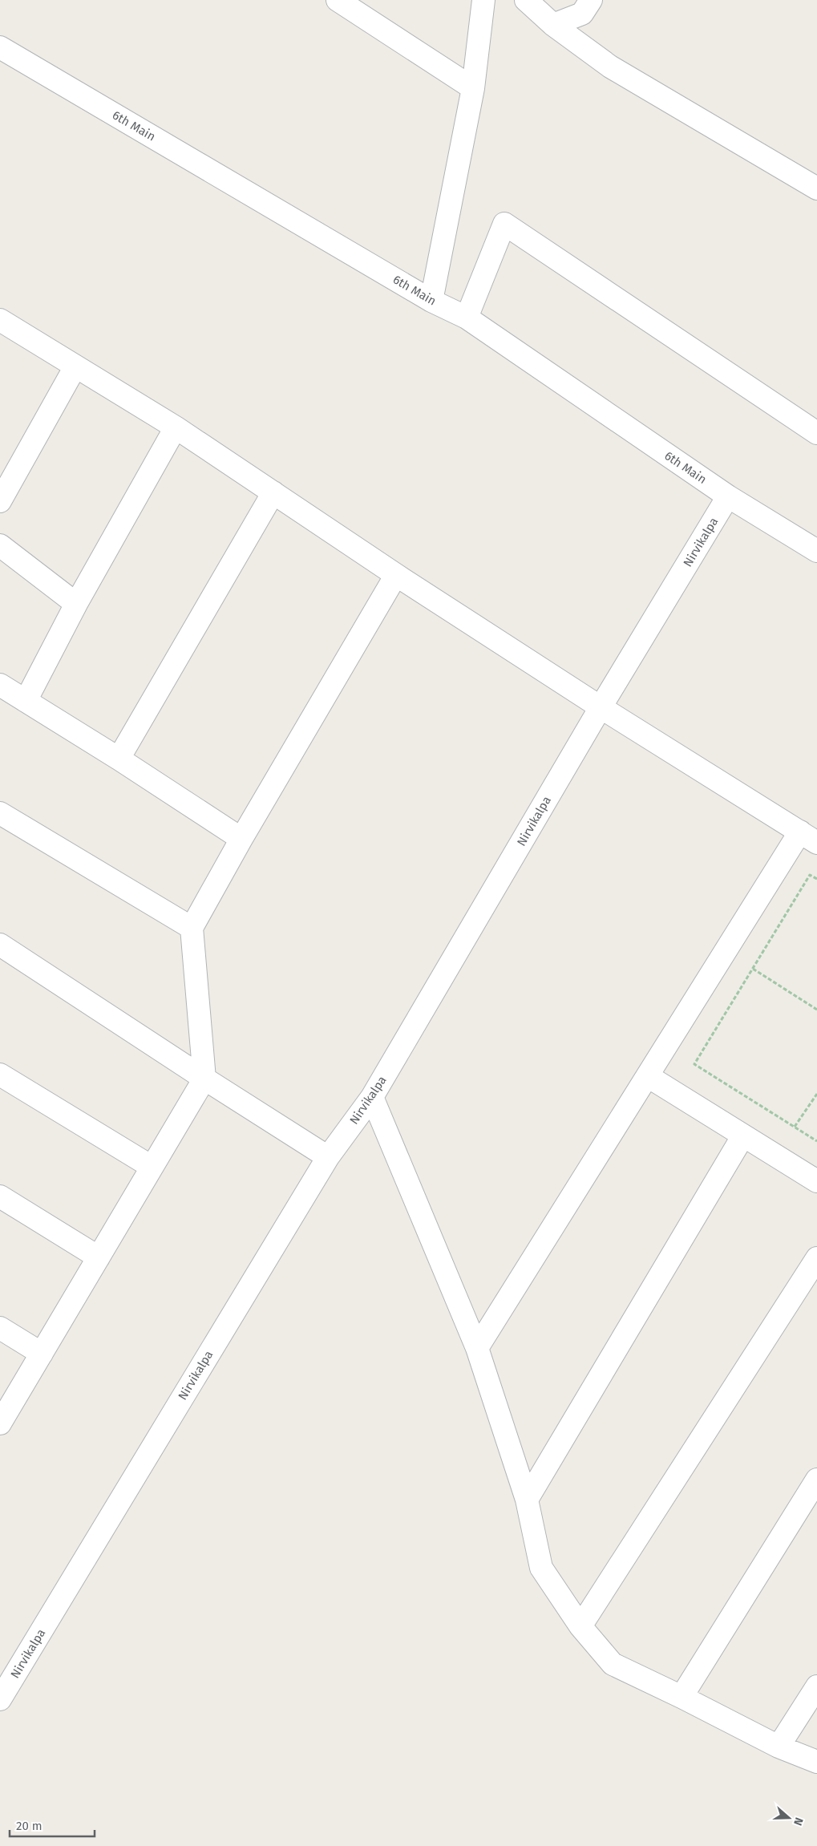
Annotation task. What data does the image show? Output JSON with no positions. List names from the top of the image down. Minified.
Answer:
{"streets":{"street":["6th Main","Nirvikalpa"]},"crossings":[["6th Main","Nirvikalpa"]],"scale_bar":"20 m","north":"right"}
